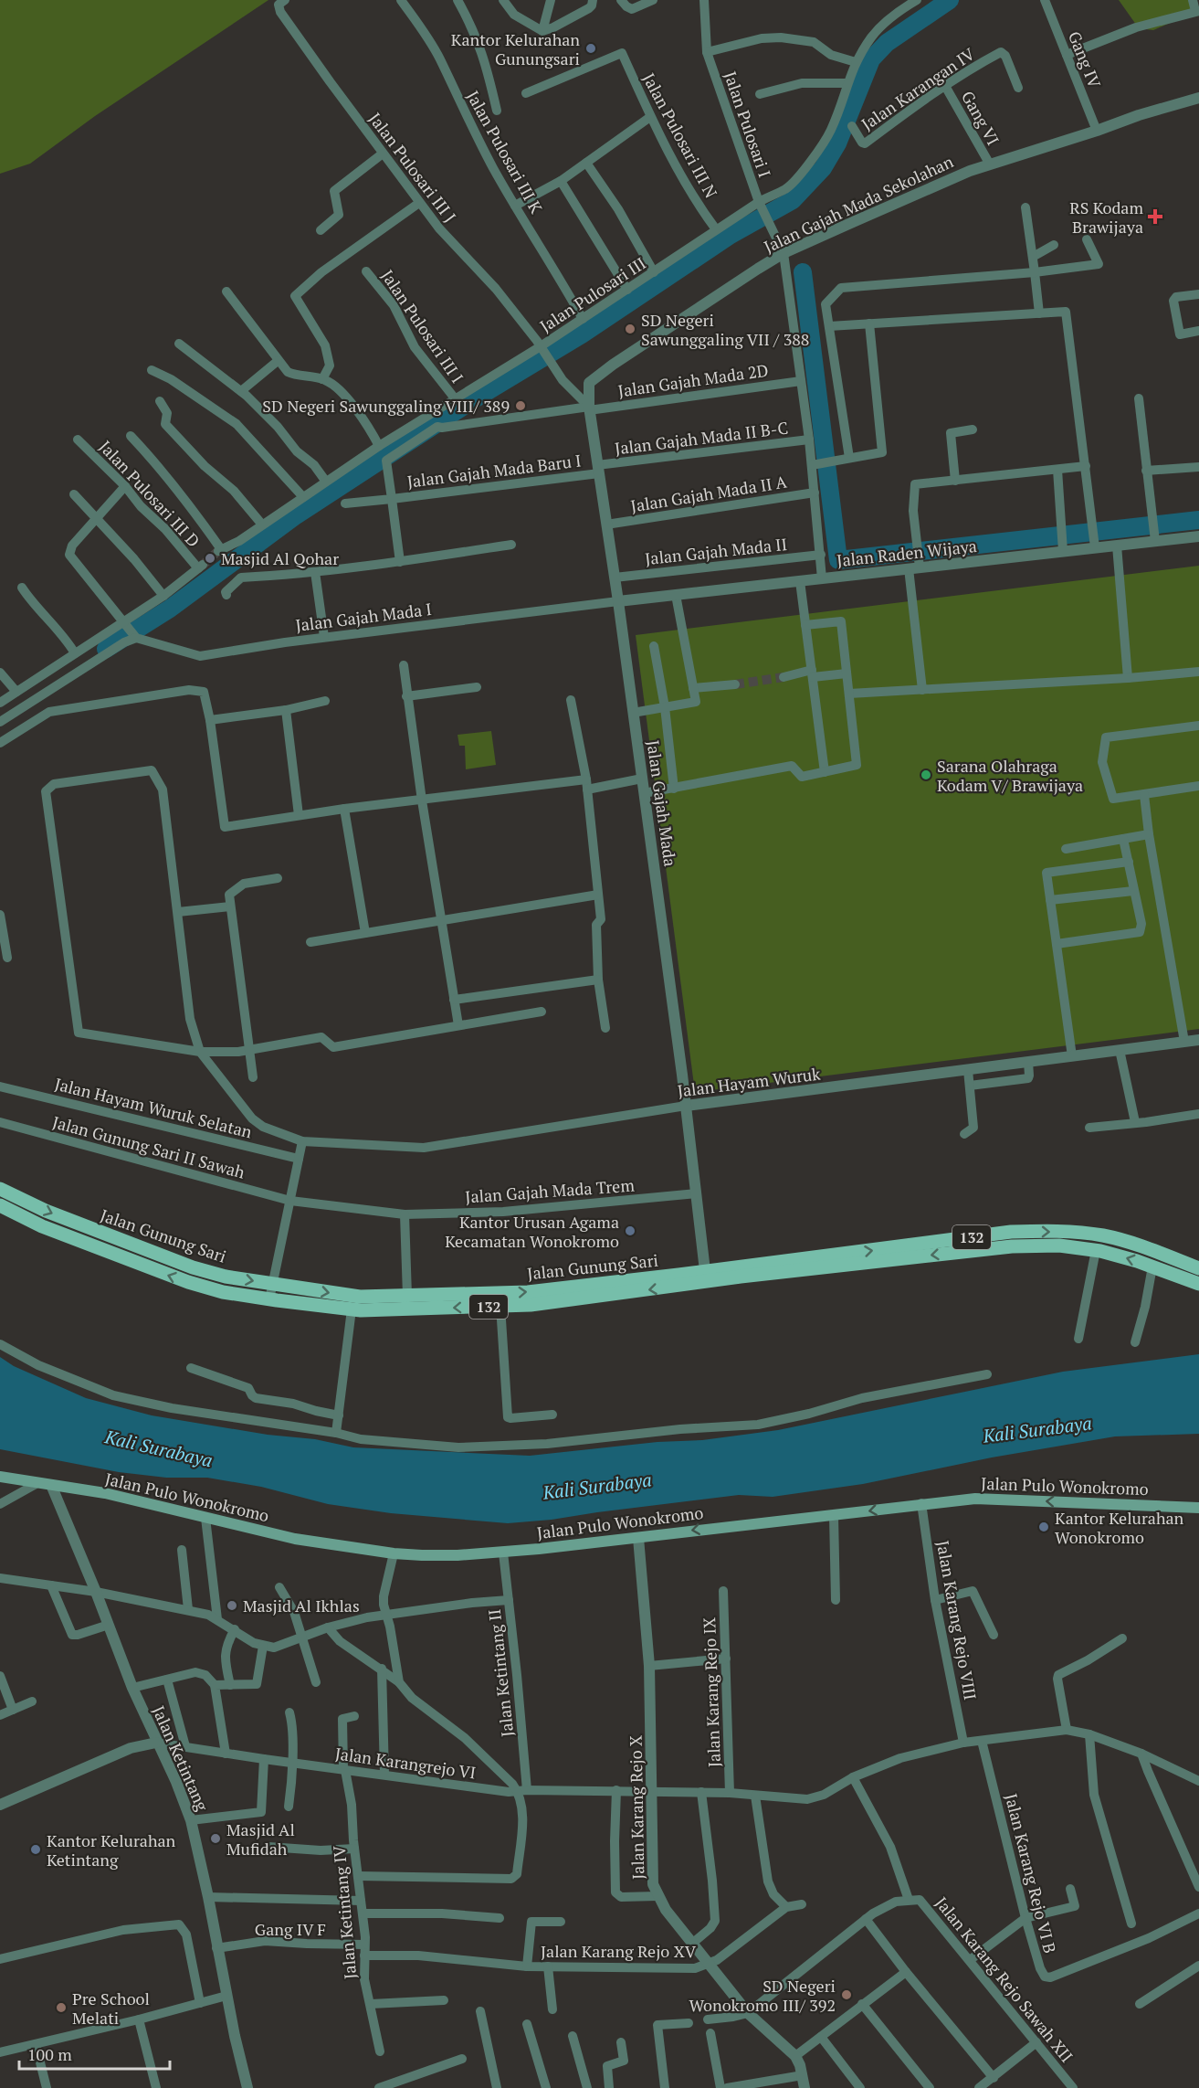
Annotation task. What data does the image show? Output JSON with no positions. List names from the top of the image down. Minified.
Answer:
{"streets":{"main road":["Jalan Gunung Sari","132","Jalan Pulo Wonokromo"],"street":["Gang IV","Jalan Karangan IV","Gang VI","Jalan Pulosari I","Jalan Pulosari III N","Jalan Pulosari III K","Jalan Pulosari III J","Jalan Gajah Mada Sekolahan","Jalan Pulosari III","Jalan Pulosari III I","Jalan Gajah Mada 2D","Jalan Gajah Mada II B-C","Jalan Gajah Mada Baru I","Jalan Pulosari III D","Jalan Gajah Mada II A","Jalan Gajah Mada II","Jalan Raden Wijaya","Jalan Gajah Mada I","Jalan Gajah Mada","Jalan Hayam Wuruk","Jalan Hayam Wuruk Selatan","Jalan Gunung Sari II Sawah","Jalan Gajah Mada Trem","Jalan Karang Rejo VIII","Jalan Ketintang II","Jalan Karang Rejo IX","Jalan Ketintang","Jalan Karangrejo VI","Jalan Karang Rejo X","Jalan Karang Rejo VI B","Jalan Ketintang IV","Gang IV F","Jalan Karang Rejo XV","Jalan Karang Rejo Sawah XII"]},"crossings":[["Gang IV","Jalan Gajah Mada Sekolahan"],["Jalan Karangan IV","Gang VI"],["Gang VI","Jalan Gajah Mada Sekolahan"],["Jalan Pulosari I","Jalan Gajah Mada Sekolahan"],["Jalan Pulosari I","Jalan Pulosari III"],["Jalan Pulosari I","Jalan Gajah Mada 2D"],["Jalan Pulosari I","Jalan Gajah Mada II B-C"],["Jalan Pulosari I","Jalan Gajah Mada II A"],["Jalan Pulosari I","Jalan Gajah Mada II"],["Jalan Pulosari I","Jalan Raden Wijaya"],["Jalan Pulosari III N","Jalan Pulosari III"],["Jalan Pulosari III K","Jalan Pulosari III"],["Jalan Pulosari III J","Jalan Pulosari III"],["Jalan Gajah Mada Sekolahan","Jalan Gajah Mada 2D"],["Jalan Gajah Mada Sekolahan","Jalan Gajah Mada"],["Jalan Pulosari III","Jalan Pulosari III I"],["Jalan Gajah Mada 2D","Jalan Gajah Mada Baru I"],["Jalan Gajah Mada 2D","Jalan Gajah Mada"],["Jalan Gajah Mada II B-C","Jalan Gajah Mada Baru I"],["Jalan Gajah Mada II B-C","Jalan Gajah Mada"],["Jalan Gajah Mada Baru I","Jalan Gajah Mada"],["Jalan Gajah Mada II A","Jalan Gajah Mada"],["Jalan Gajah Mada II","Jalan Gajah Mada"],["Jalan Raden Wijaya","Jalan Gajah Mada I"],["Jalan Raden Wijaya","Jalan Gajah Mada"],["Jalan Gajah Mada I","Jalan Gajah Mada"],["Jalan Gajah Mada","Jalan Hayam Wuruk"],["Jalan Gajah Mada","Jalan Gajah Mada Trem"],["Jalan Gajah Mada","Jalan Gunung Sari"],["Jalan Gunung Sari II Sawah","Jalan Gajah Mada Trem"],["Jalan Pulo Wonokromo","Jalan Karang Rejo VIII"],["Jalan Pulo Wonokromo","Jalan Ketintang II"],["Jalan Pulo Wonokromo","Jalan Ketintang"],["Jalan Pulo Wonokromo","Jalan Karang Rejo X"],["Jalan Karang Rejo VIII","Jalan Karangrejo VI"],["Jalan Ketintang II","Jalan Karangrejo VI"],["Jalan Ketintang II","Jalan Ketintang IV"],["Jalan Karang Rejo IX","Jalan Karangrejo VI"],["Jalan Ketintang","Jalan Karangrejo VI"],["Jalan Ketintang","Gang IV F"],["Jalan Karangrejo VI","Jalan Karang Rejo X"],["Jalan Karangrejo VI","Jalan Karang Rejo VI B"],["Jalan Karangrejo VI","Jalan Ketintang IV"],["Jalan Karang Rejo X","Jalan Karang Rejo XV"],["Jalan Karang Rejo X","Jalan Karang Rejo Sawah XII"],["Jalan Ketintang IV","Gang IV F"],["Jalan Ketintang IV","Jalan Karang Rejo XV"]],"one_way":["Jalan Pulo Wonokromo"],"water":["Kali Surabaya"],"places":{"other":["Kantor Kelurahan Gunungsari","SD Negeri Sawunggaling VII / 388","SD Negeri Sawunggaling VIII/ 389","Masjid Al Qohar","Sarana Olahraga Kodam V/ Brawijaya","Kantor Urusan Agama Kecamatan Wonokromo","Kantor Kelurahan Wonokromo","Masjid Al Ikhlas","Masjid Al Mufidah","Kantor Kelurahan Ketintang","SD Negeri Wonokromo III/ 392","Pre School Melati"],"health":["RS Kodam Brawijaya"]},"scale_bar":"100 m"}
